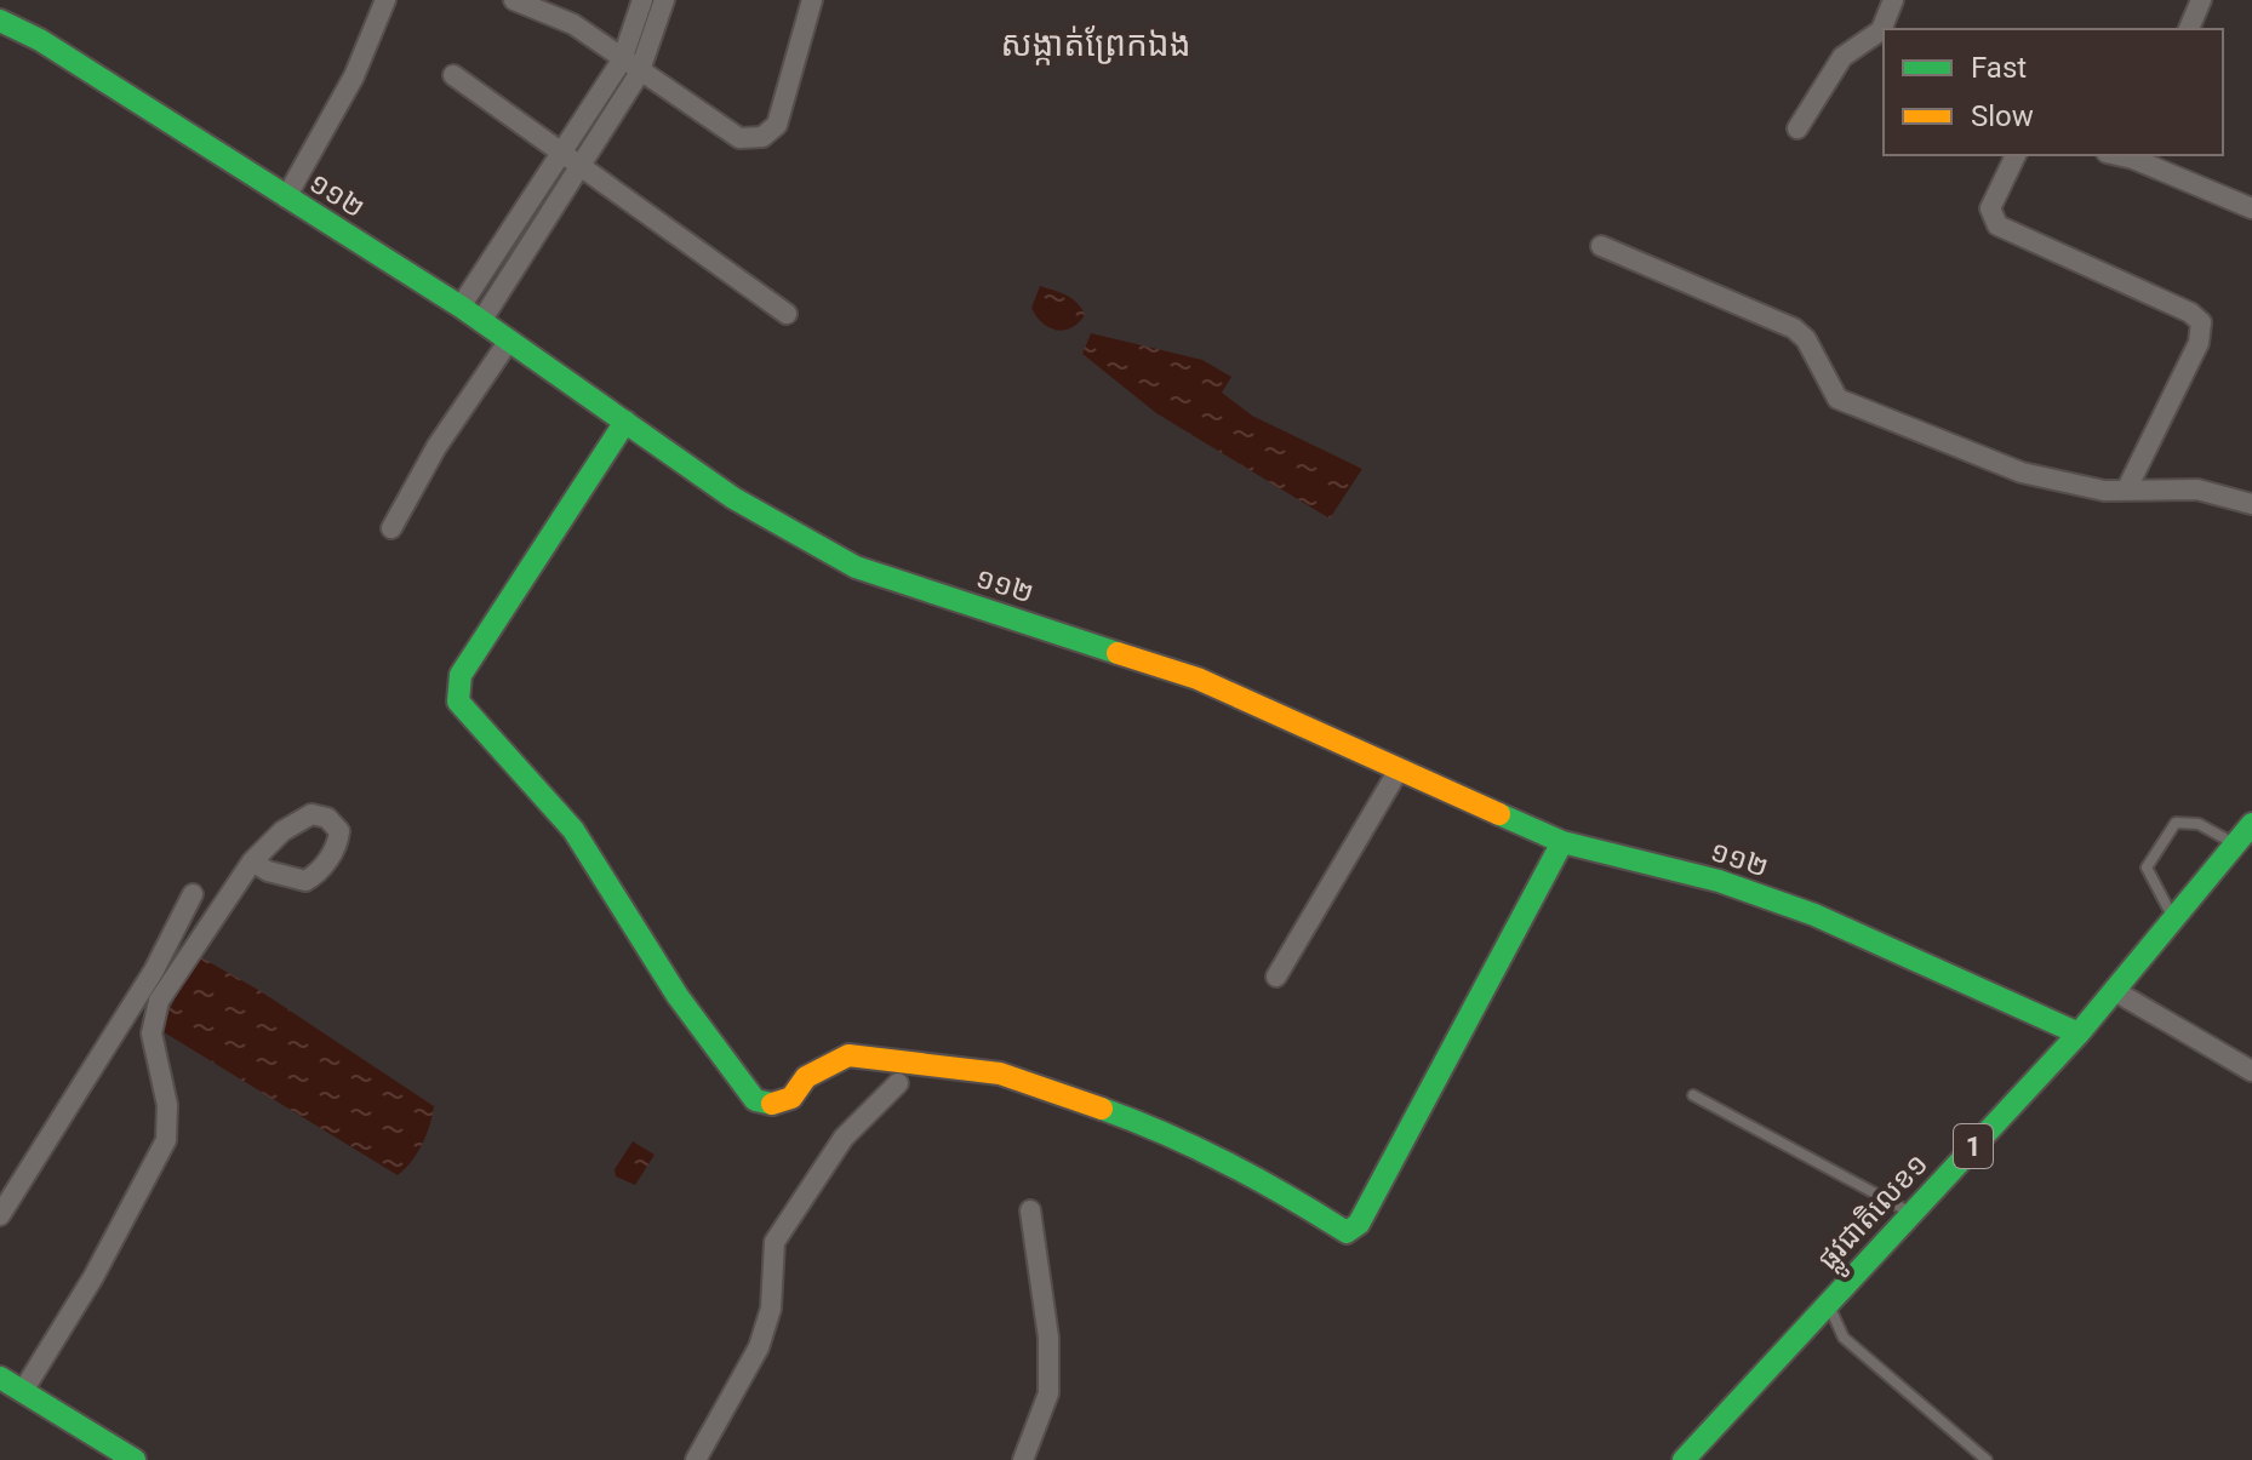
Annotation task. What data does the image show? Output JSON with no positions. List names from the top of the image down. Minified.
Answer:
{"streets":{"main road":["១១២","1","ផ្លូវជាតិលេខ១"]},"crossings":[["១១២","ផ្លូវជាតិលេខ១"]],"districts":["សង្កាត់ព្រែកឯង"],"legend":["Fast","Slow"]}
